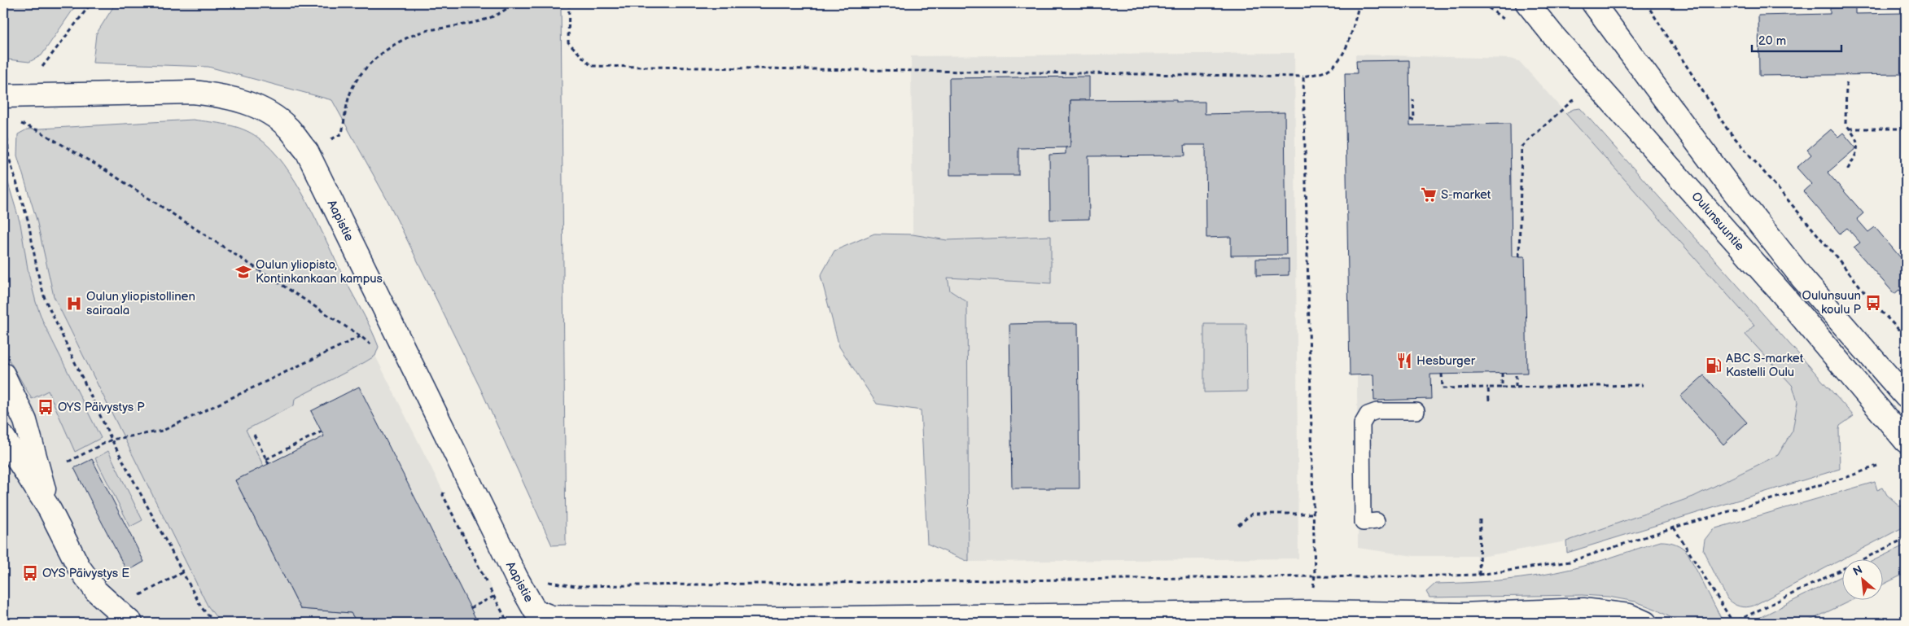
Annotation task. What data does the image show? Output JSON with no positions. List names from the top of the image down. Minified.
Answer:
{"streets":{"street":["Aapistie","Oulunsuuntie"]},"places":{"supermarket":["S-market"],"school or university":["Oulun yliopisto, Kontinkankaan kampus"],"bus stop":["Oulunsuun koulu P","OYS Päivystys P","OYS Päivystys E"],"hospital":["Oulun yliopistollinen sairaala"],"restaurant":["Hesburger"],"fuel station":["ABC S-market Kastelli Oulu"]},"scale_bar":"20 m","north":"top left"}
